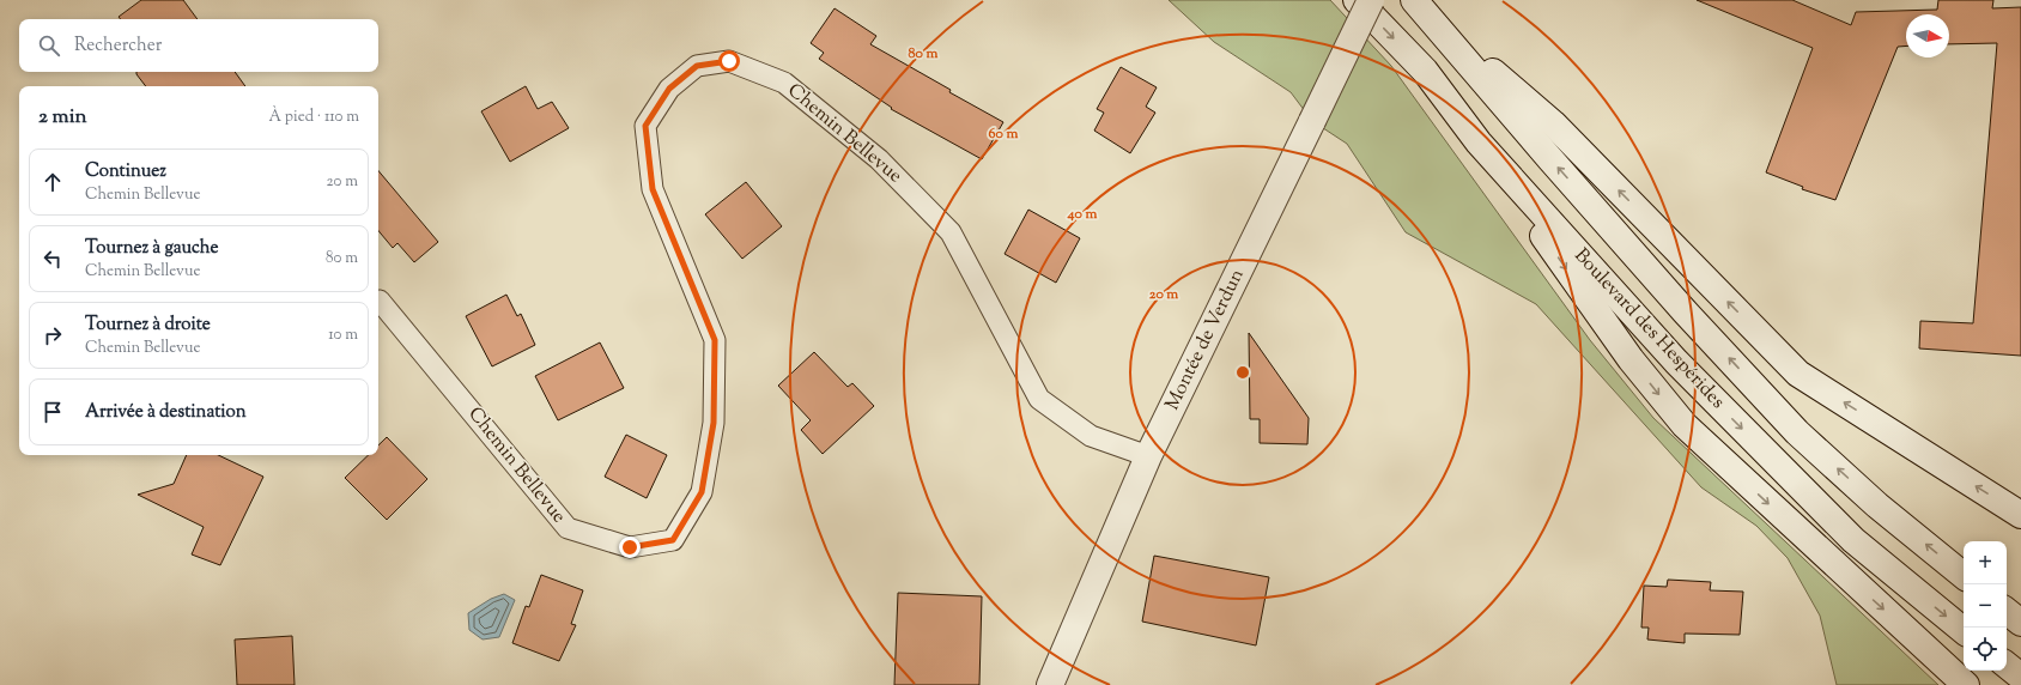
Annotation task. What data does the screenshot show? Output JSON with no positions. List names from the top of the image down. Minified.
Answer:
{"streets":{"main road":["Boulevard des Hespérides","Montée de Verdun"],"lane":["Chemin Bellevue"]},"crossings":[["Chemin Bellevue","Montée de Verdun"]],"north":"right","page":{"search":"Rechercher","heading":["2 min","À pied · 110 m"],"list":[["Continuez","Chemin Bellevue","20 m"],["Tournez à gauche","Chemin Bellevue","80 m"],["Tournez à droite","Chemin Bellevue","10 m"],"Arrivée à destination"],"map_buttons":["+","−"]},"rings":["80 m","60 m","40 m","20 m"]}
